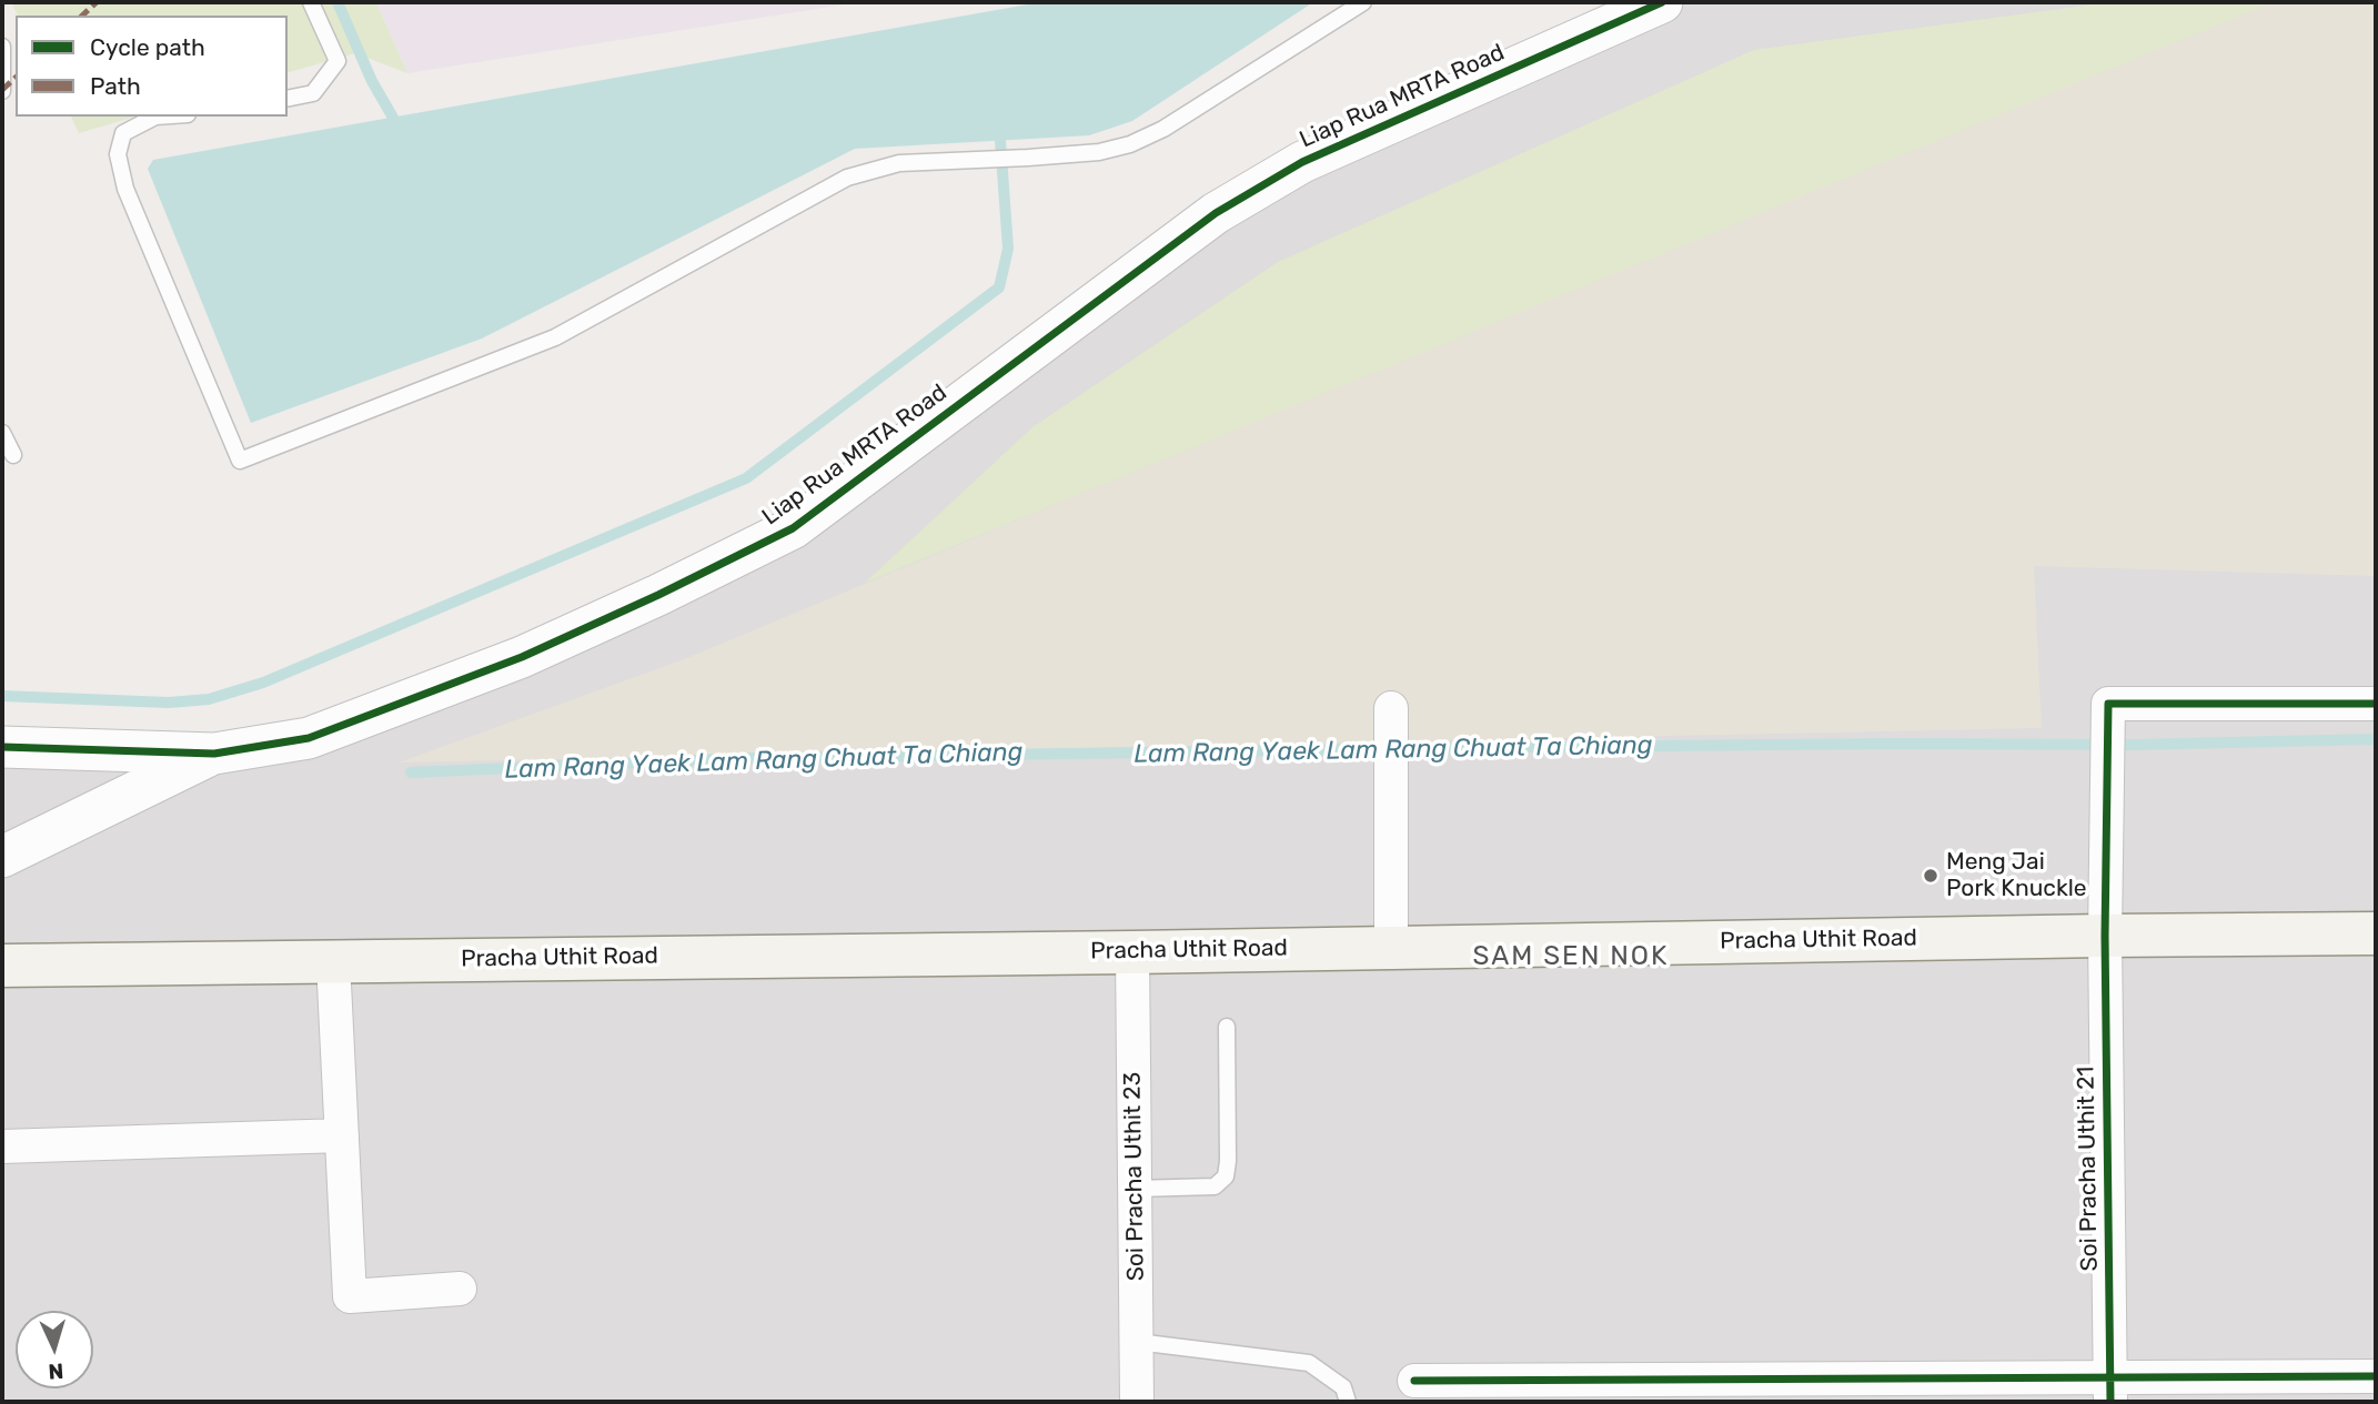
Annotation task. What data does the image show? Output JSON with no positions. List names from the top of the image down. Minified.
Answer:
{"streets":{"main road":["Pracha Uthit Road"],"street":["Liap Rua MRTA Road","Soi Pracha Uthit 21","Soi Pracha Uthit 23"]},"crossings":[["Pracha Uthit Road","Soi Pracha Uthit 21"],["Pracha Uthit Road","Soi Pracha Uthit 23"]],"districts":["SAM SEN NOK"],"water":["Lam Rang Yaek Lam Rang Chuat Ta Chiang"],"places":["Meng Jai Pork Knuckle"],"legend":["Cycle path","Path"],"north":"bottom"}
